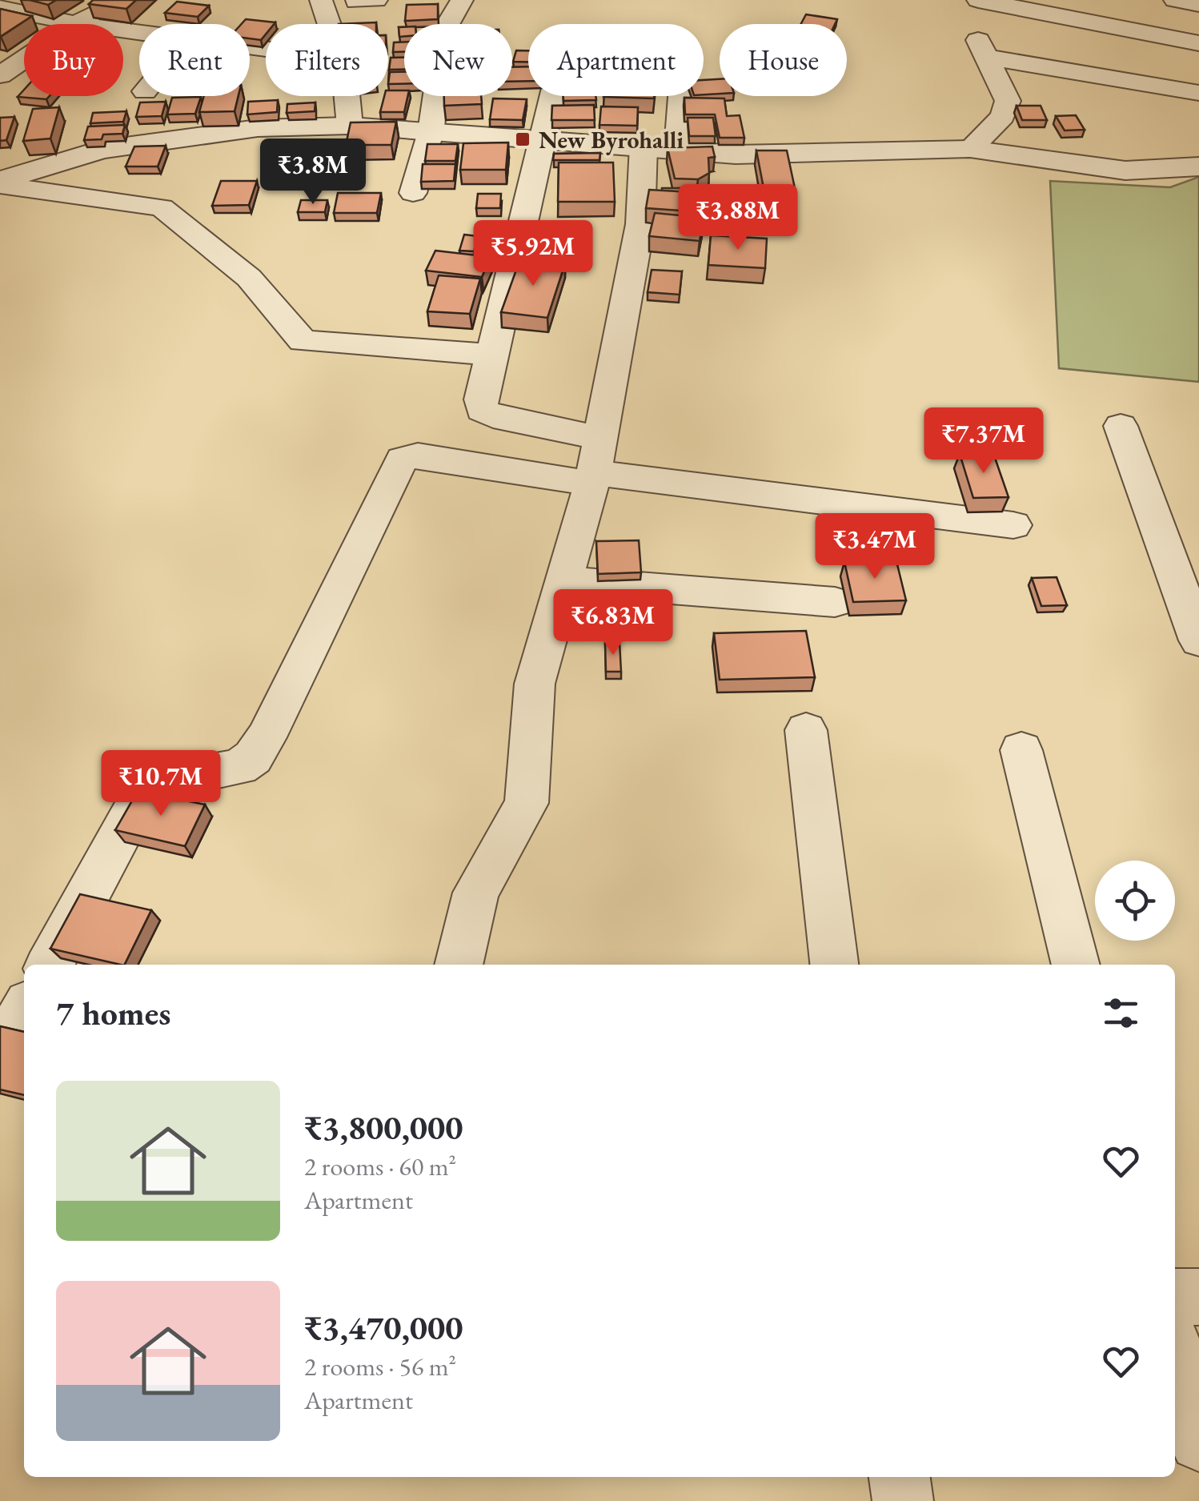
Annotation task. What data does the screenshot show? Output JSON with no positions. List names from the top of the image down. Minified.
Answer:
{"places":{"transit":["New Byrohalli"]},"page":{"chip":["Buy","Rent","Filters","New","Apartment","House"],"price":["₹3.8M","₹3.88M","₹5.92M","₹7.37M","₹3.47M","₹6.83M","₹10.7M"],"heading":"7 homes","list":[{"name":"₹3,800,000","note":"2 rooms · 60 m² · Apartment"},{"name":"₹3,470,000","note":"2 rooms · 56 m² · Apartment"}]}}
